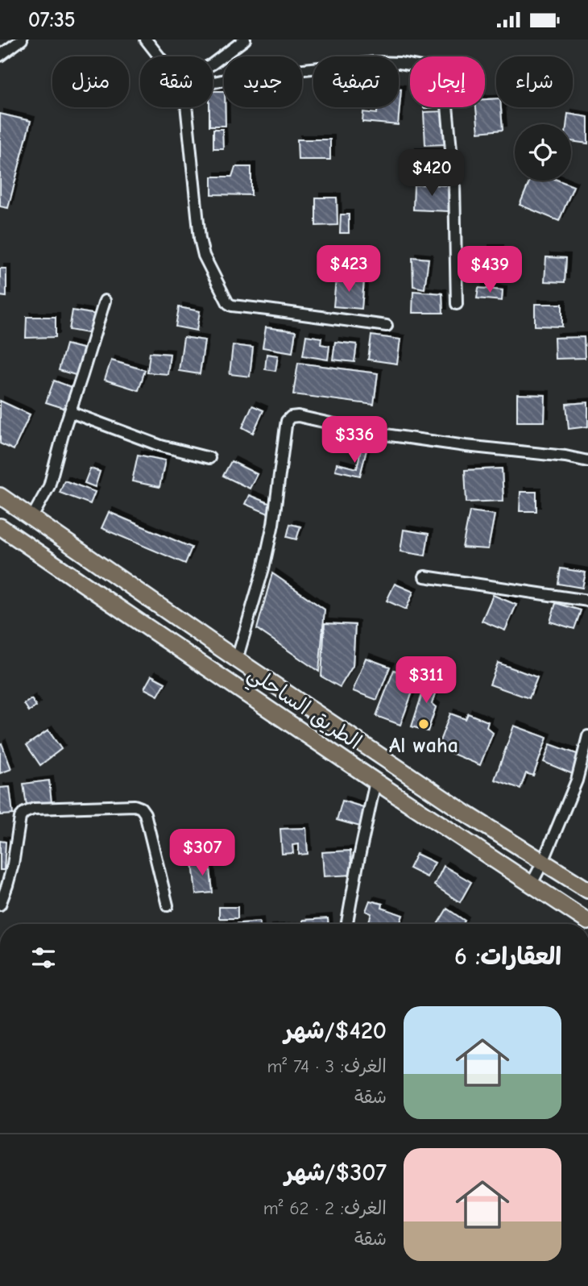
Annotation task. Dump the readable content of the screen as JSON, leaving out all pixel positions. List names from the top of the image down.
{
  "streets": {
    "main road": ["الطريق الساحلي"]
  },
  "places": ["Al waha"],
  "page": {
    "status": "07:35",
    "chip": [
      "شراء",
      "إيجار",
      "تصفية",
      "جديد",
      "شقة",
      "منزل"
    ],
    "price": [
      "$420",
      "$423",
      "$439",
      "$336",
      "$311",
      "$307"
    ],
    "heading": "العقارات: 6",
    "list": [
      {
        "name": "$420/شهر",
        "note": "الغرف: 3 · 74 m² · شقة"
      },
      {
        "name": "$307/شهر",
        "note": "الغرف: 2 · 62 m² · شقة"
      }
    ]
  }
}
